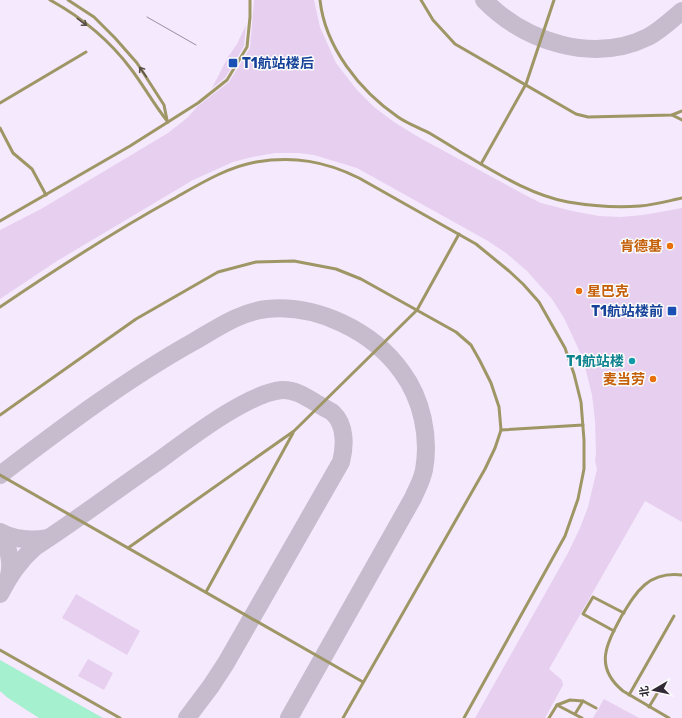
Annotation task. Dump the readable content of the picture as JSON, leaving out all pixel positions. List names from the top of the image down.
{
  "places": {
    "transit": ["T1航站楼后", "T1航站楼前"],
    "other": [
      "肯德基",
      "星巴克",
      "T1航站楼",
      "麦当劳"
    ]
  },
  "north": "left"
}
